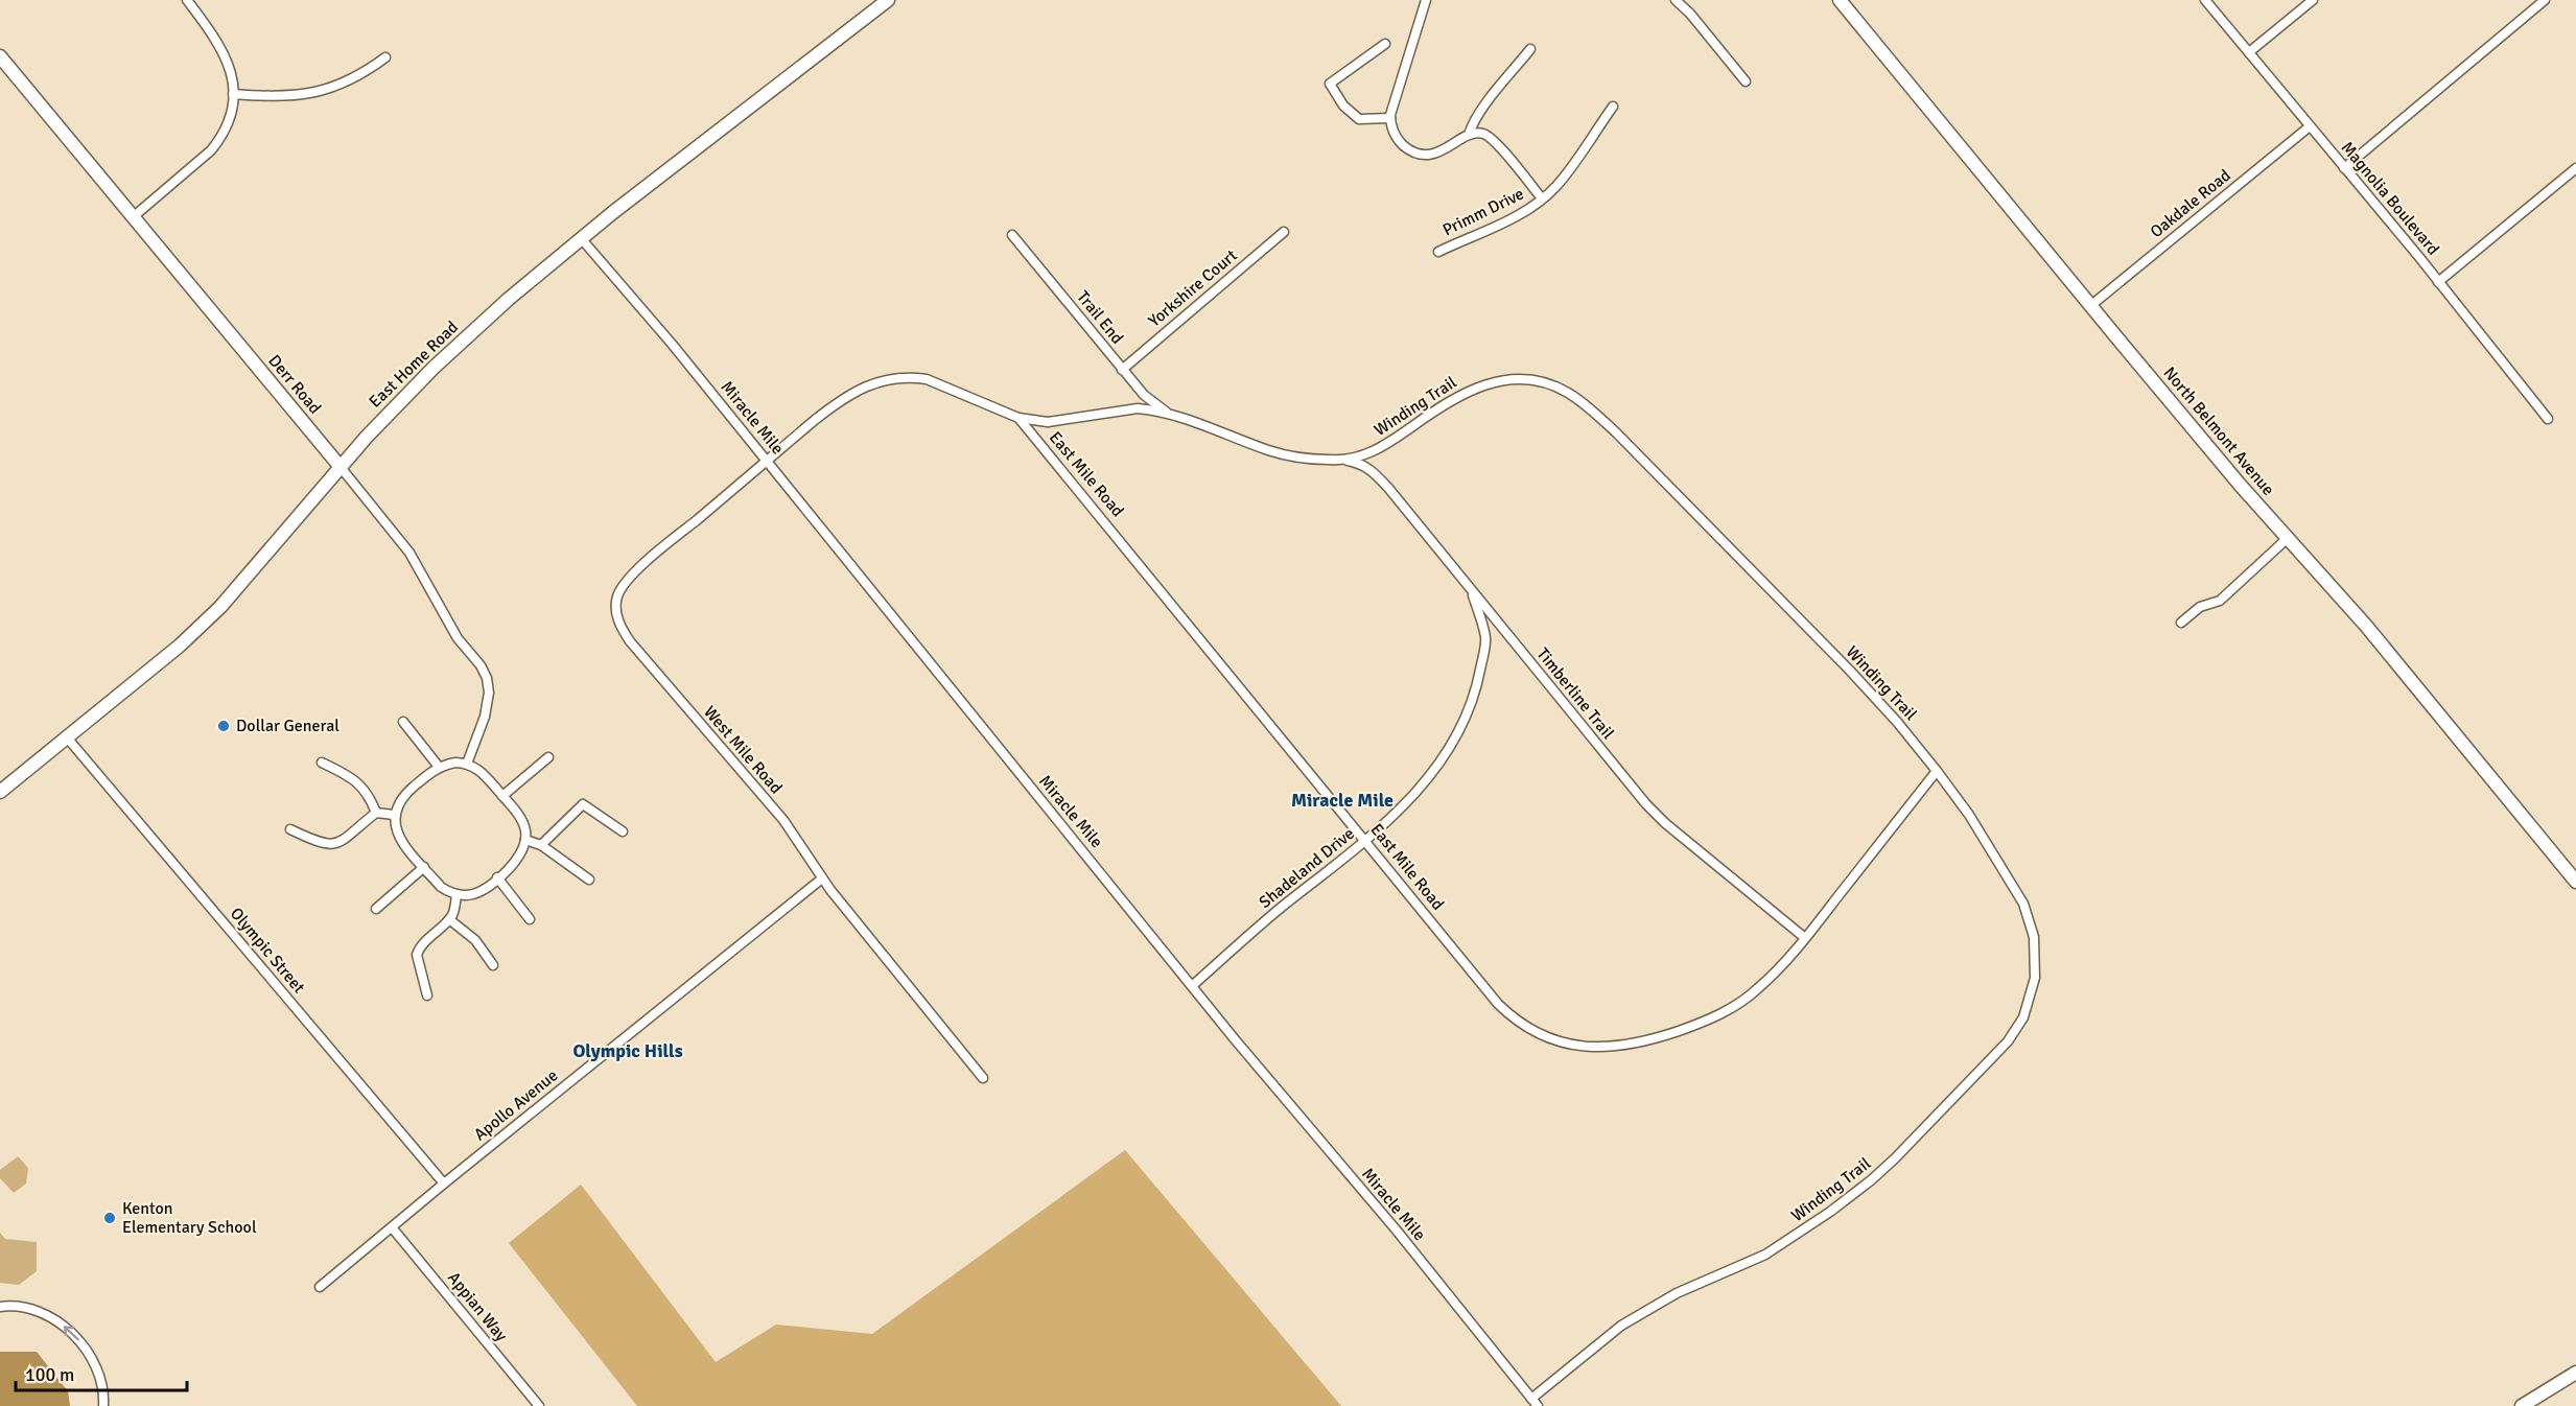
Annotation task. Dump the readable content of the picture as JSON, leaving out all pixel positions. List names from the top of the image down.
{
  "streets": {
    "street": [
      "Magnolia Boulevard",
      "Oakdale Road",
      "Primm Drive",
      "Yorkshire Court",
      "Trail End",
      "East Home Road",
      "Derr Road",
      "Winding Trail",
      "Miracle Mile",
      "North Belmont Avenue",
      "East Mile Road",
      "Timberline Trail",
      "West Mile Road",
      "Shadeland Drive",
      "Olympic Street",
      "Apollo Avenue",
      "Appian Way"
    ]
  },
  "crossings": [
    ["Magnolia Boulevard", "Oakdale Road"],
    ["Oakdale Road", "North Belmont Avenue"],
    ["Yorkshire Court", "Trail End"],
    ["Trail End", "Winding Trail"],
    ["East Home Road", "Derr Road"],
    ["East Home Road", "Miracle Mile"],
    ["East Home Road", "Olympic Street"],
    ["Winding Trail", "Miracle Mile"],
    ["Winding Trail", "East Mile Road"],
    ["Winding Trail", "Timberline Trail"],
    ["Miracle Mile", "East Mile Road"],
    ["Miracle Mile", "West Mile Road"],
    ["Miracle Mile", "Shadeland Drive"],
    ["East Mile Road", "Timberline Trail"],
    ["East Mile Road", "West Mile Road"],
    ["East Mile Road", "Shadeland Drive"],
    ["Timberline Trail", "Shadeland Drive"],
    ["West Mile Road", "Apollo Avenue"],
    ["Olympic Street", "Apollo Avenue"],
    ["Apollo Avenue", "Appian Way"]
  ],
  "districts": ["Miracle Mile", "Olympic Hills"],
  "places": ["Dollar General", "Kenton Elementary School"],
  "scale_bar": "100 m"
}
